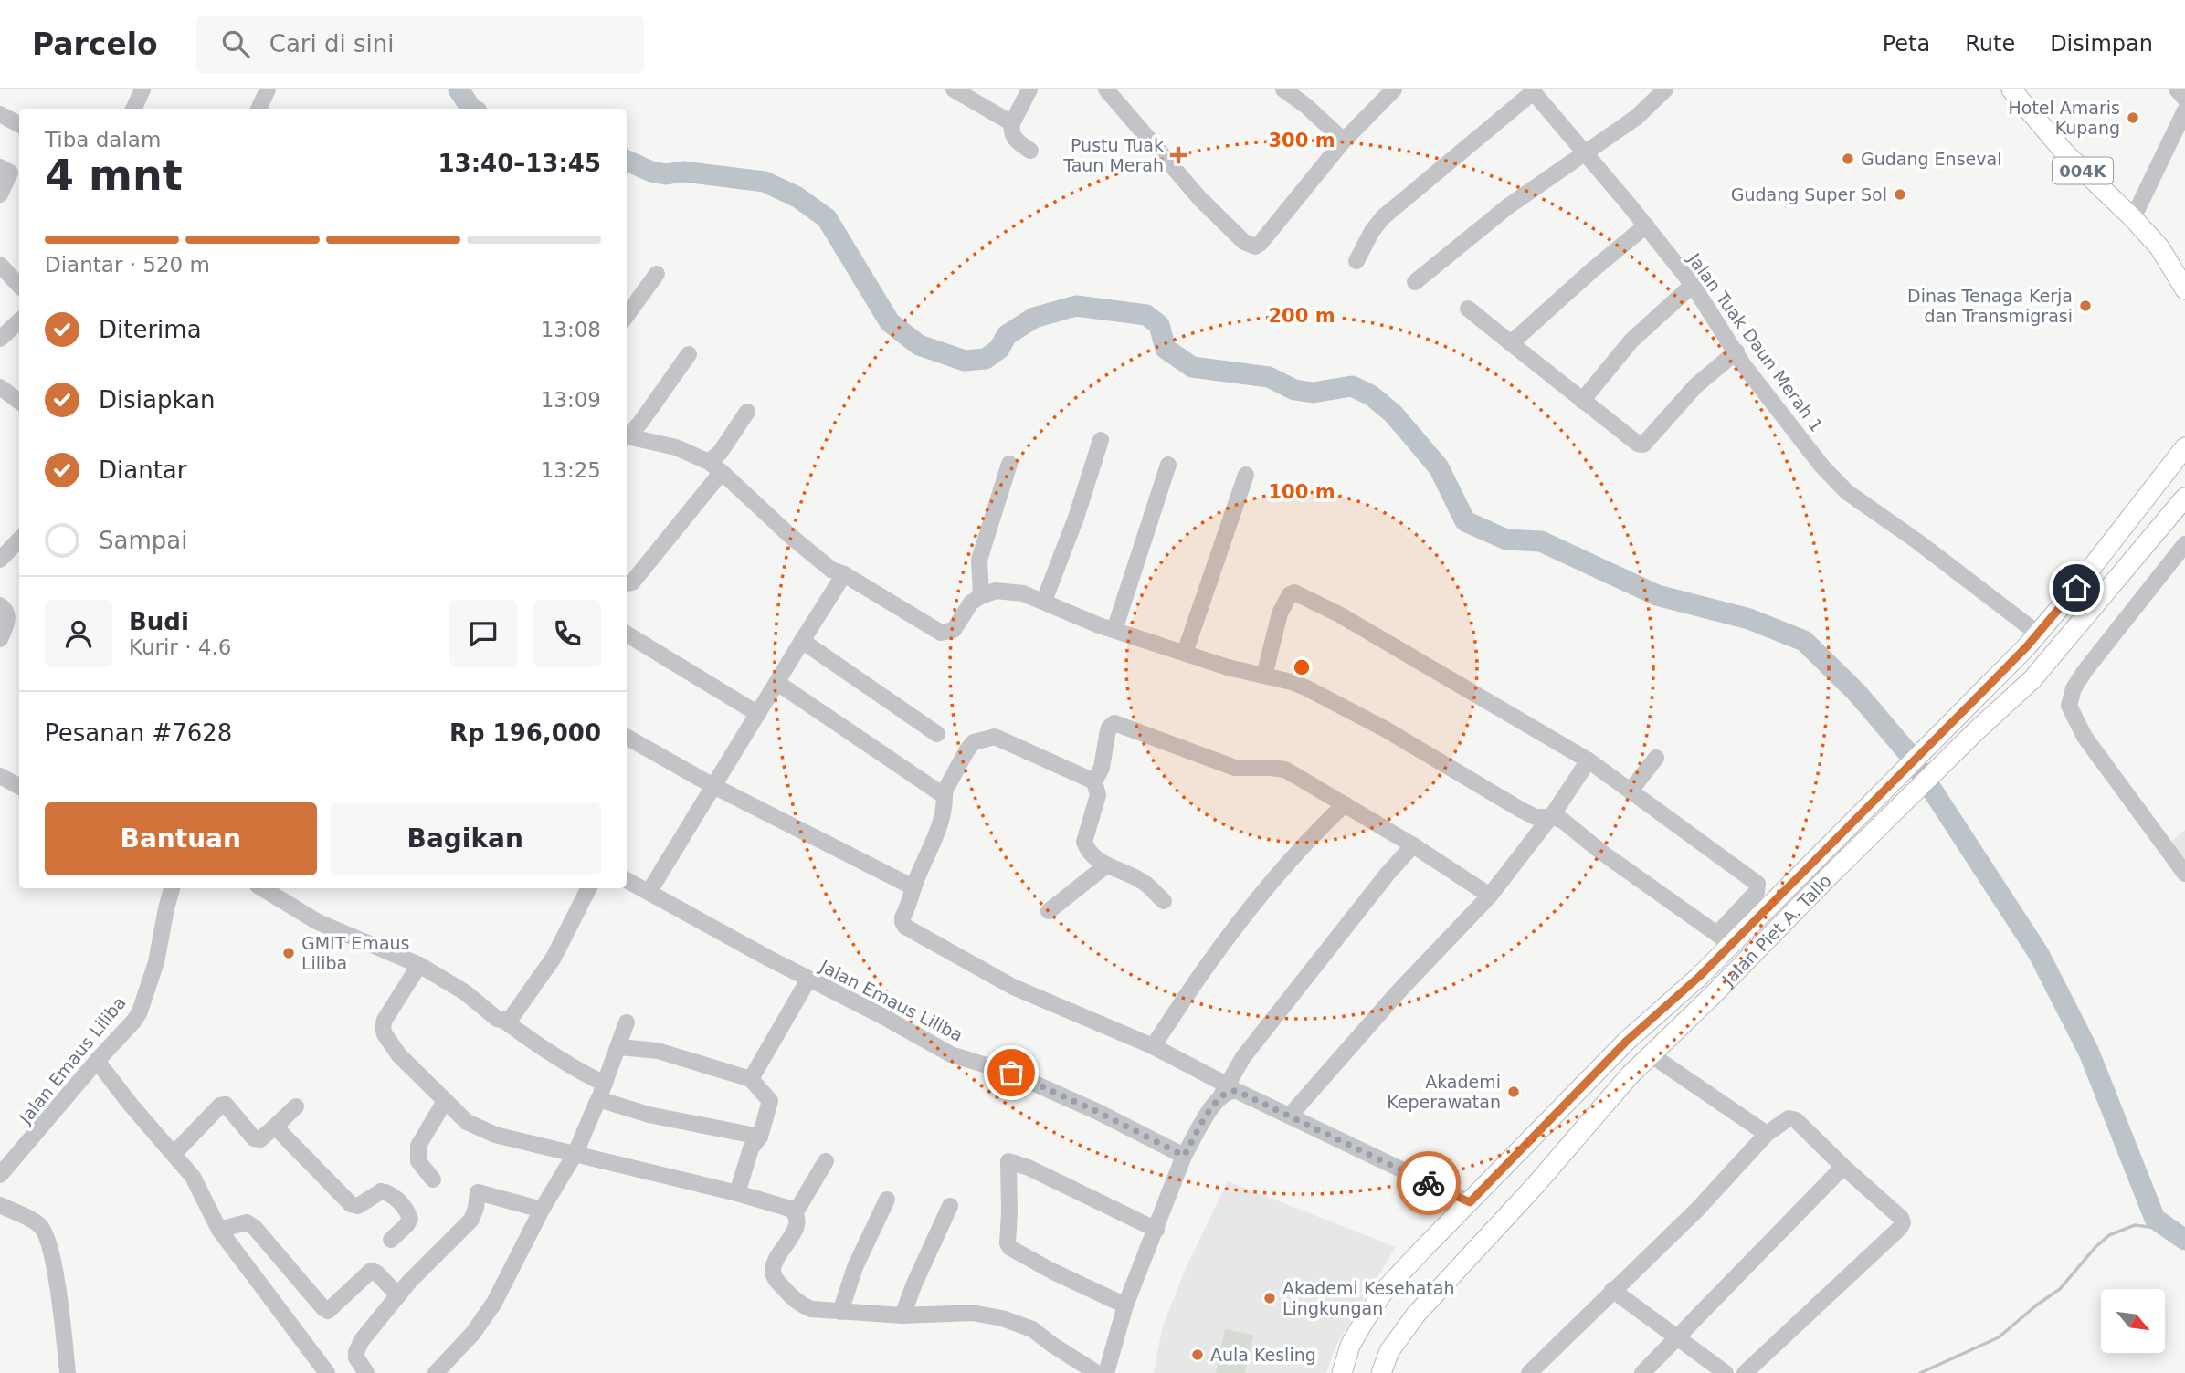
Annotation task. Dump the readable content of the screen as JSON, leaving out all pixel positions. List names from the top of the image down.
{
  "streets": {
    "main road": ["004K", "Jalan Piet A. Tallo"],
    "street": ["Jalan Tuak Daun Merah 1", "Jalan Emaus Liliba"]
  },
  "crossings": [
    ["Jalan Tuak Daun Merah 1", "Jalan Piet A. Tallo"]
  ],
  "places": {
    "other": [
      "Hotel Amaris Kupang",
      "Gudang Enseval",
      "Gudang Super Sol",
      "Dinas Tenaga Kerja dan Transmigrasi",
      "GMIT Emaus Liliba",
      "Akademi Keperawatan",
      "Akademi Kesehatah Lingkungan",
      "Aula Kesling"
    ],
    "health": ["Pustu Tuak Taun Merah"]
  },
  "north": "bottom right",
  "page": {
    "header": "Parcelo",
    "search": "Cari di sini",
    "nav": ["Peta", "Rute", "Disimpan"],
    "heading": ["4 mnt", "Tiba dalam", "13:40–13:45"],
    "panel": [
      "Budi",
      "Kurir · 4.6",
      "Pesanan #7628",
      "Rp 196,000"
    ],
    "bar": "Diantar · 520 m",
    "list": [
      ["Diterima", "13:08"],
      ["Disiapkan", "13:09"],
      ["Diantar", "13:25"],
      "Sampai"
    ],
    "buttons": ["Bantuan", "Bagikan"]
  },
  "rings": ["300 m", "200 m", "100 m"]
}
